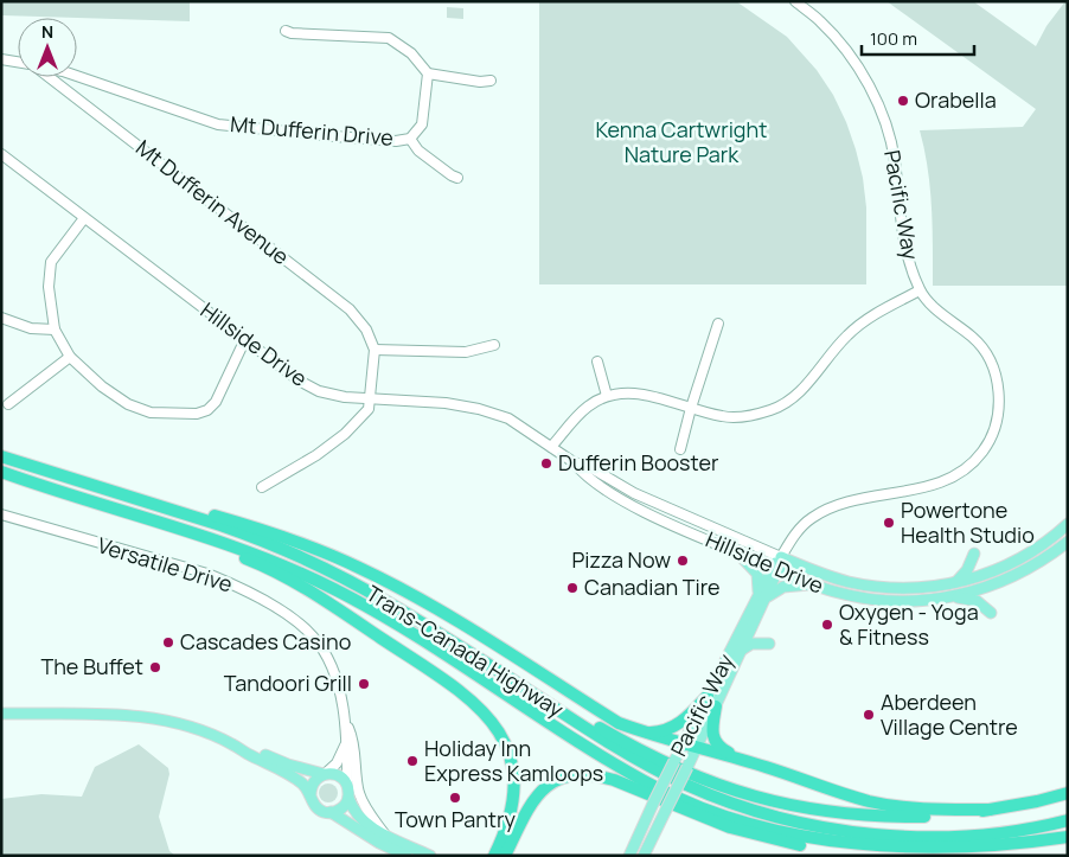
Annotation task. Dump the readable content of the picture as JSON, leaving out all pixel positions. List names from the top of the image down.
{
  "streets": {
    "highway": ["Trans-Canada Highway"],
    "main road": ["Pacific Way", "Hillside Drive"],
    "street": ["Mt Dufferin Drive", "Mt Dufferin Avenue", "Versatile Drive"]
  },
  "crossings": [
    ["Pacific Way", "Hillside Drive"]
  ],
  "parks": ["Kenna Cartwright Nature Park"],
  "places": [
    "Orabella",
    "Dufferin Booster",
    "Powertone Health Studio",
    "Pizza Now",
    "Canadian Tire",
    "Oxygen - Yoga & Fitness",
    "Cascades Casino",
    "The Buffet",
    "Tandoori Grill",
    "Aberdeen Village Centre",
    "Holiday Inn Express Kamloops",
    "Town Pantry"
  ],
  "scale_bar": "100 m",
  "north": "top"
}
